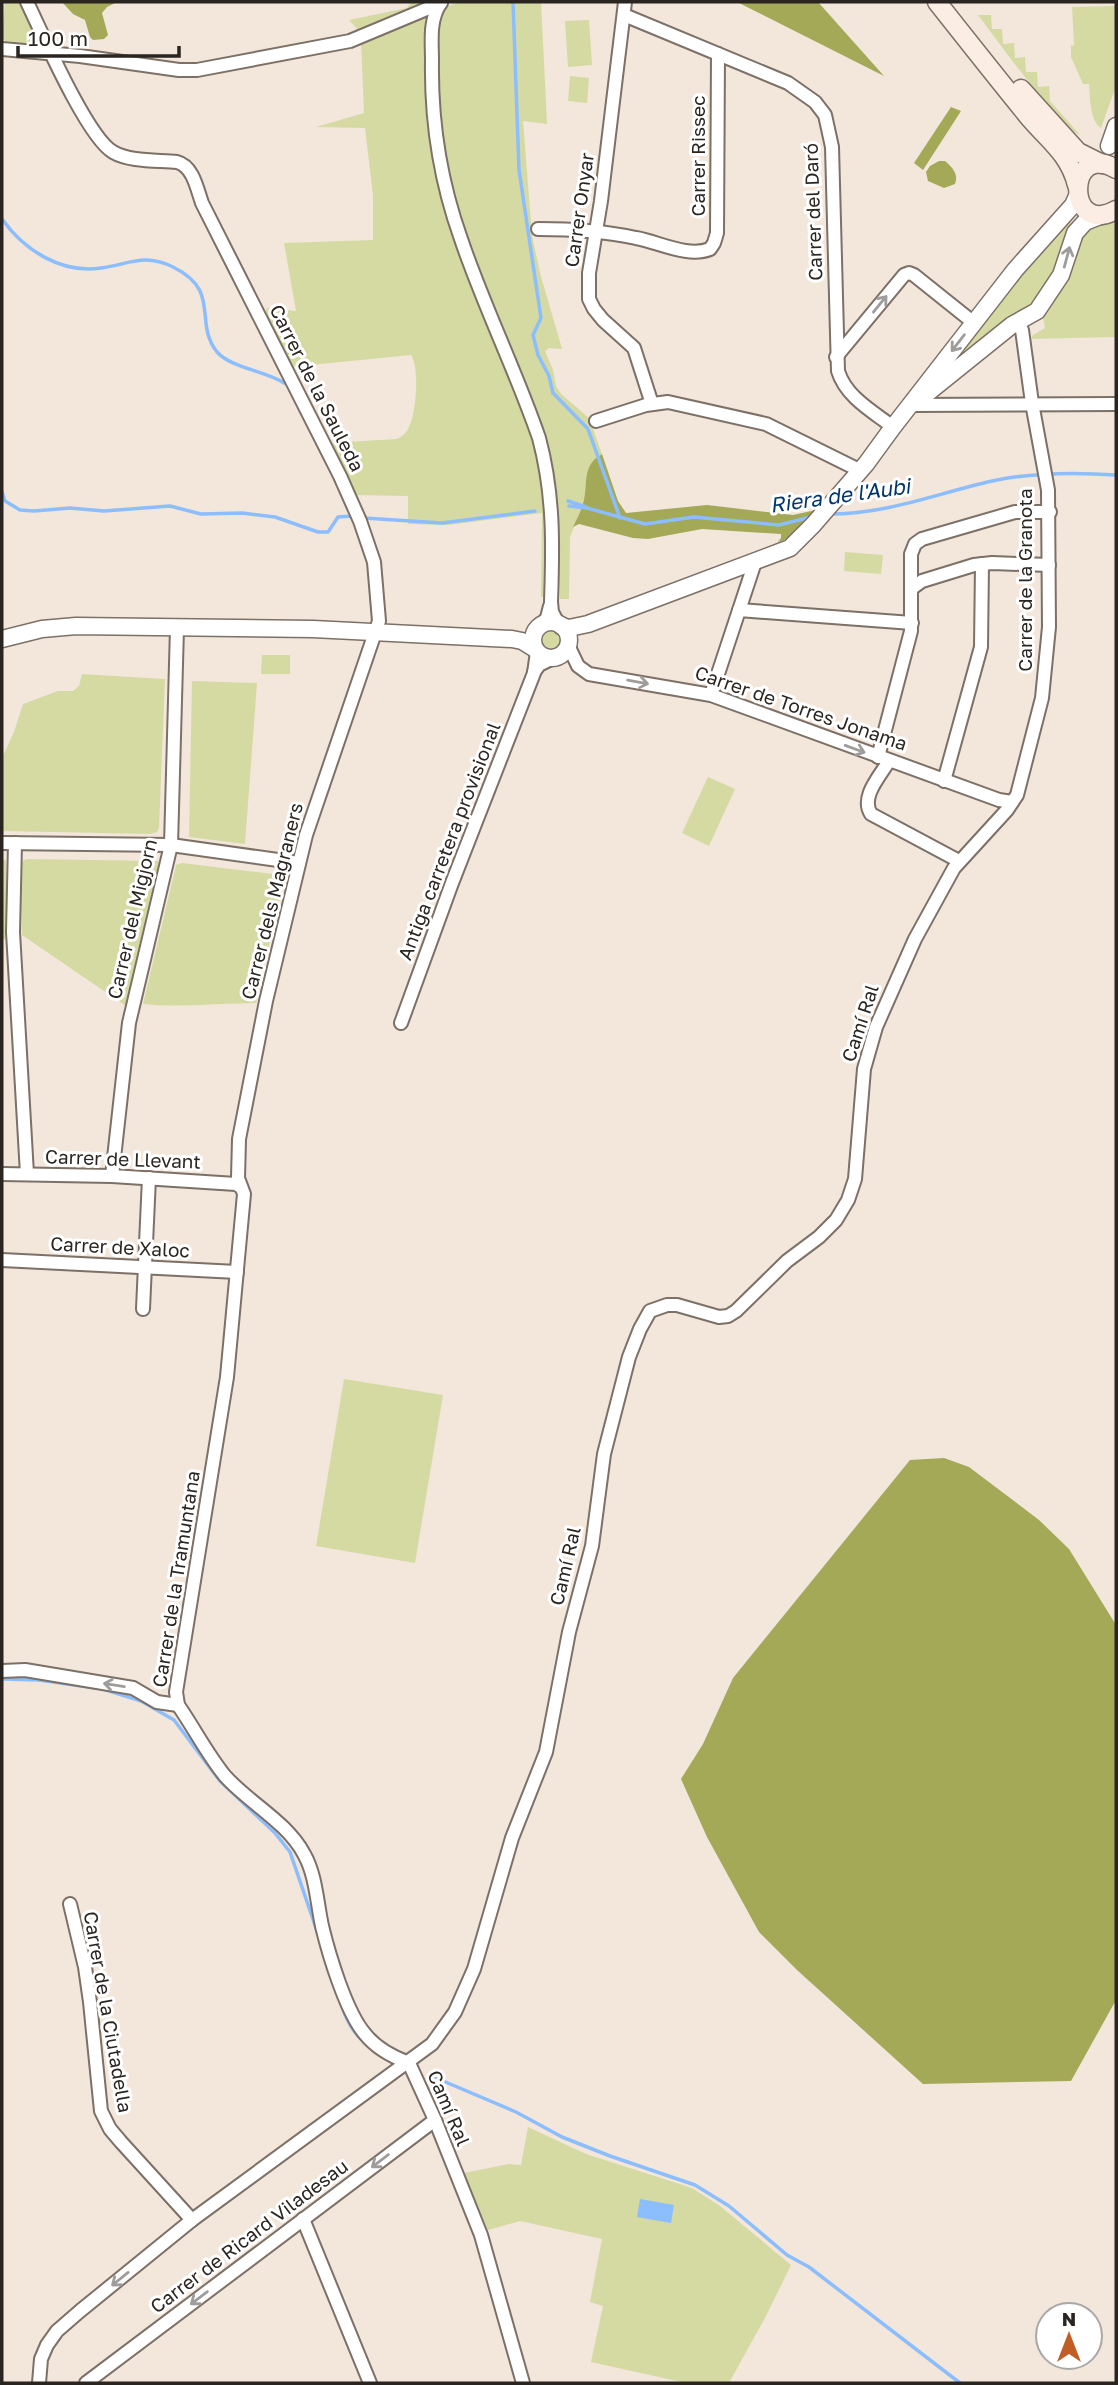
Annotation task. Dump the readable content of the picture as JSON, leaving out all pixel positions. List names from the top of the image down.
{
  "streets": {
    "street": [
      "Carrer Rissec",
      "Carrer Onyar",
      "Carrer del Daró",
      "Carrer de la Sauleda",
      "Carrer de la Granota",
      "Carrer de Torres Jonama",
      "Antiga carretera provisional",
      "Carrer dels Magraners",
      "Carrer del Migjorn",
      "Camí Ral",
      "Carrer de Llevant",
      "Carrer de Xaloc",
      "Carrer de la Tramuntana",
      "Carrer de la Ciutadella",
      "Carrer de Ricard Viladesau"
    ]
  },
  "crossings": [
    ["Carrer Rissec", "Carrer Onyar"],
    ["Carrer Rissec", "Carrer del Daró"],
    ["Carrer Onyar", "Carrer del Daró"],
    ["Carrer de la Sauleda", "Carrer dels Magraners"],
    ["Carrer de la Granota", "Carrer de Torres Jonama"],
    ["Carrer de Torres Jonama", "Antiga carretera provisional"],
    ["Carrer dels Magraners", "Carrer de Llevant"],
    ["Carrer dels Magraners", "Carrer de la Tramuntana"],
    ["Carrer del Migjorn", "Carrer de Llevant"],
    ["Camí Ral", "Carrer de la Tramuntana"],
    ["Camí Ral", "Carrer de Ricard Viladesau"],
    ["Carrer de Llevant", "Carrer de la Tramuntana"],
    ["Carrer de Xaloc", "Carrer de la Tramuntana"]
  ],
  "one_way": ["Carrer de Torres Jonama"],
  "water": ["Riera de l'Aubi"],
  "scale_bar": "100 m",
  "north": "top"
}
